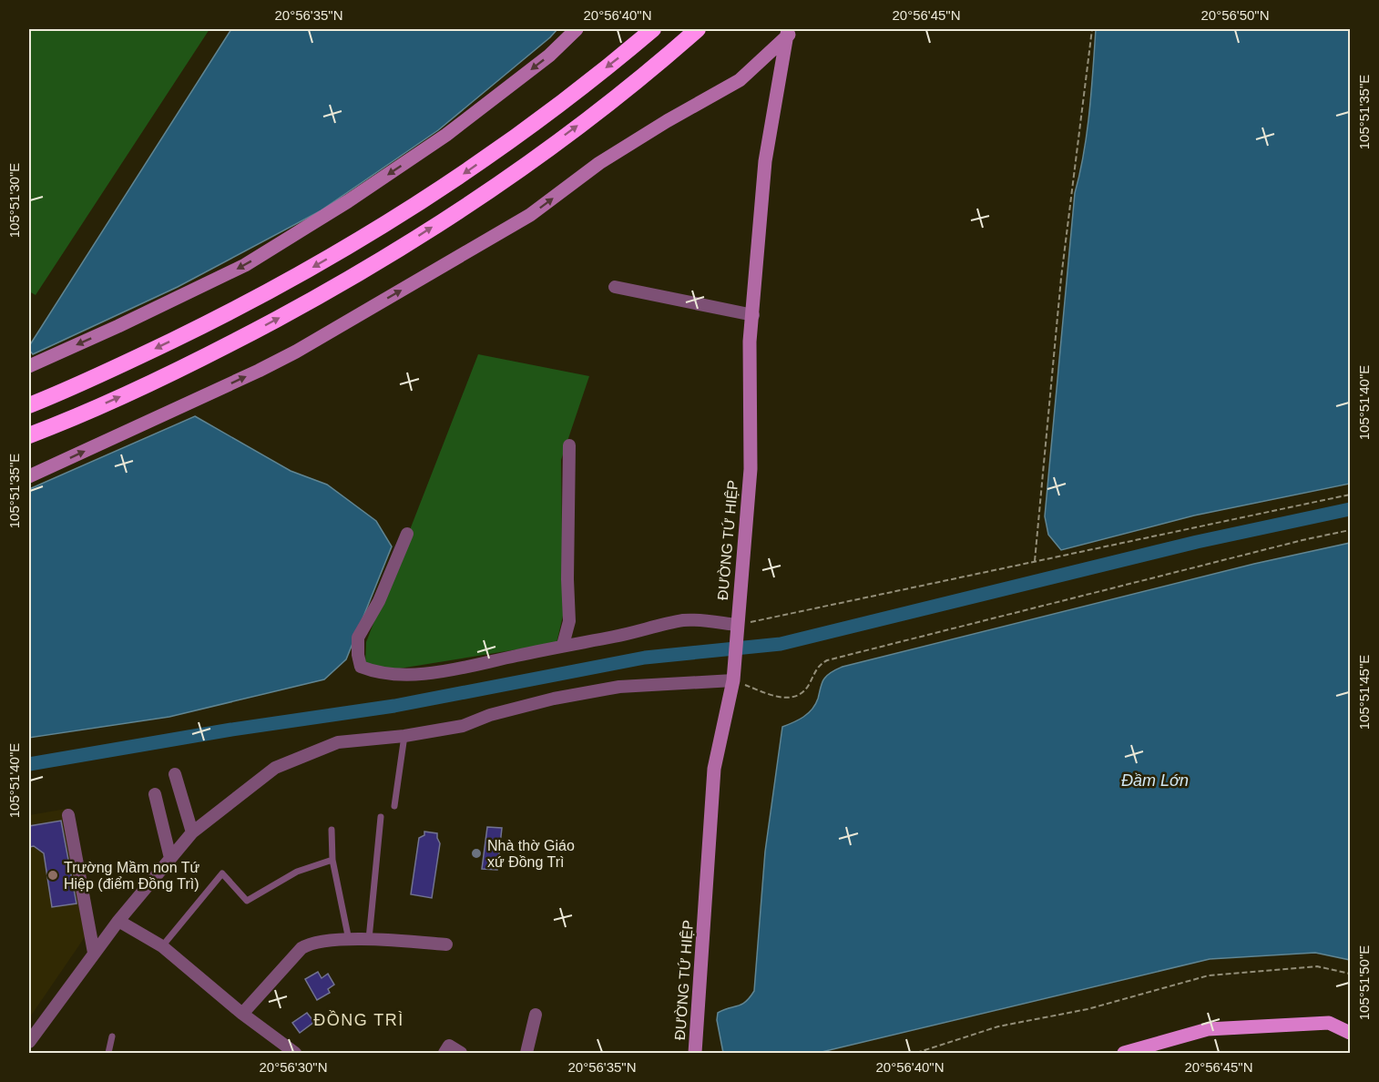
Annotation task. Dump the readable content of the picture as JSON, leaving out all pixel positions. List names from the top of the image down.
{
  "streets": {
    "street": ["ĐƯỜNG TỨ HIỆP"]
  },
  "districts": ["ĐỒNG TRÌ"],
  "water": ["Đầm Lớn"],
  "places": ["Nhà thờ Giáo xứ Đồng Trì", "Trường Mầm non Tứ Hiệp (điểm Đồng Trì)"],
  "coordinates": [
    "20°56'35\"N",
    "20°56'40\"N",
    "20°56'45\"N",
    "20°56'50\"N",
    "105°51'35\"E",
    "105°51'30\"E",
    "105°51'40\"E",
    "105°51'45\"E",
    "105°51'50\"E",
    "20°56'30\"N"
  ]
}
